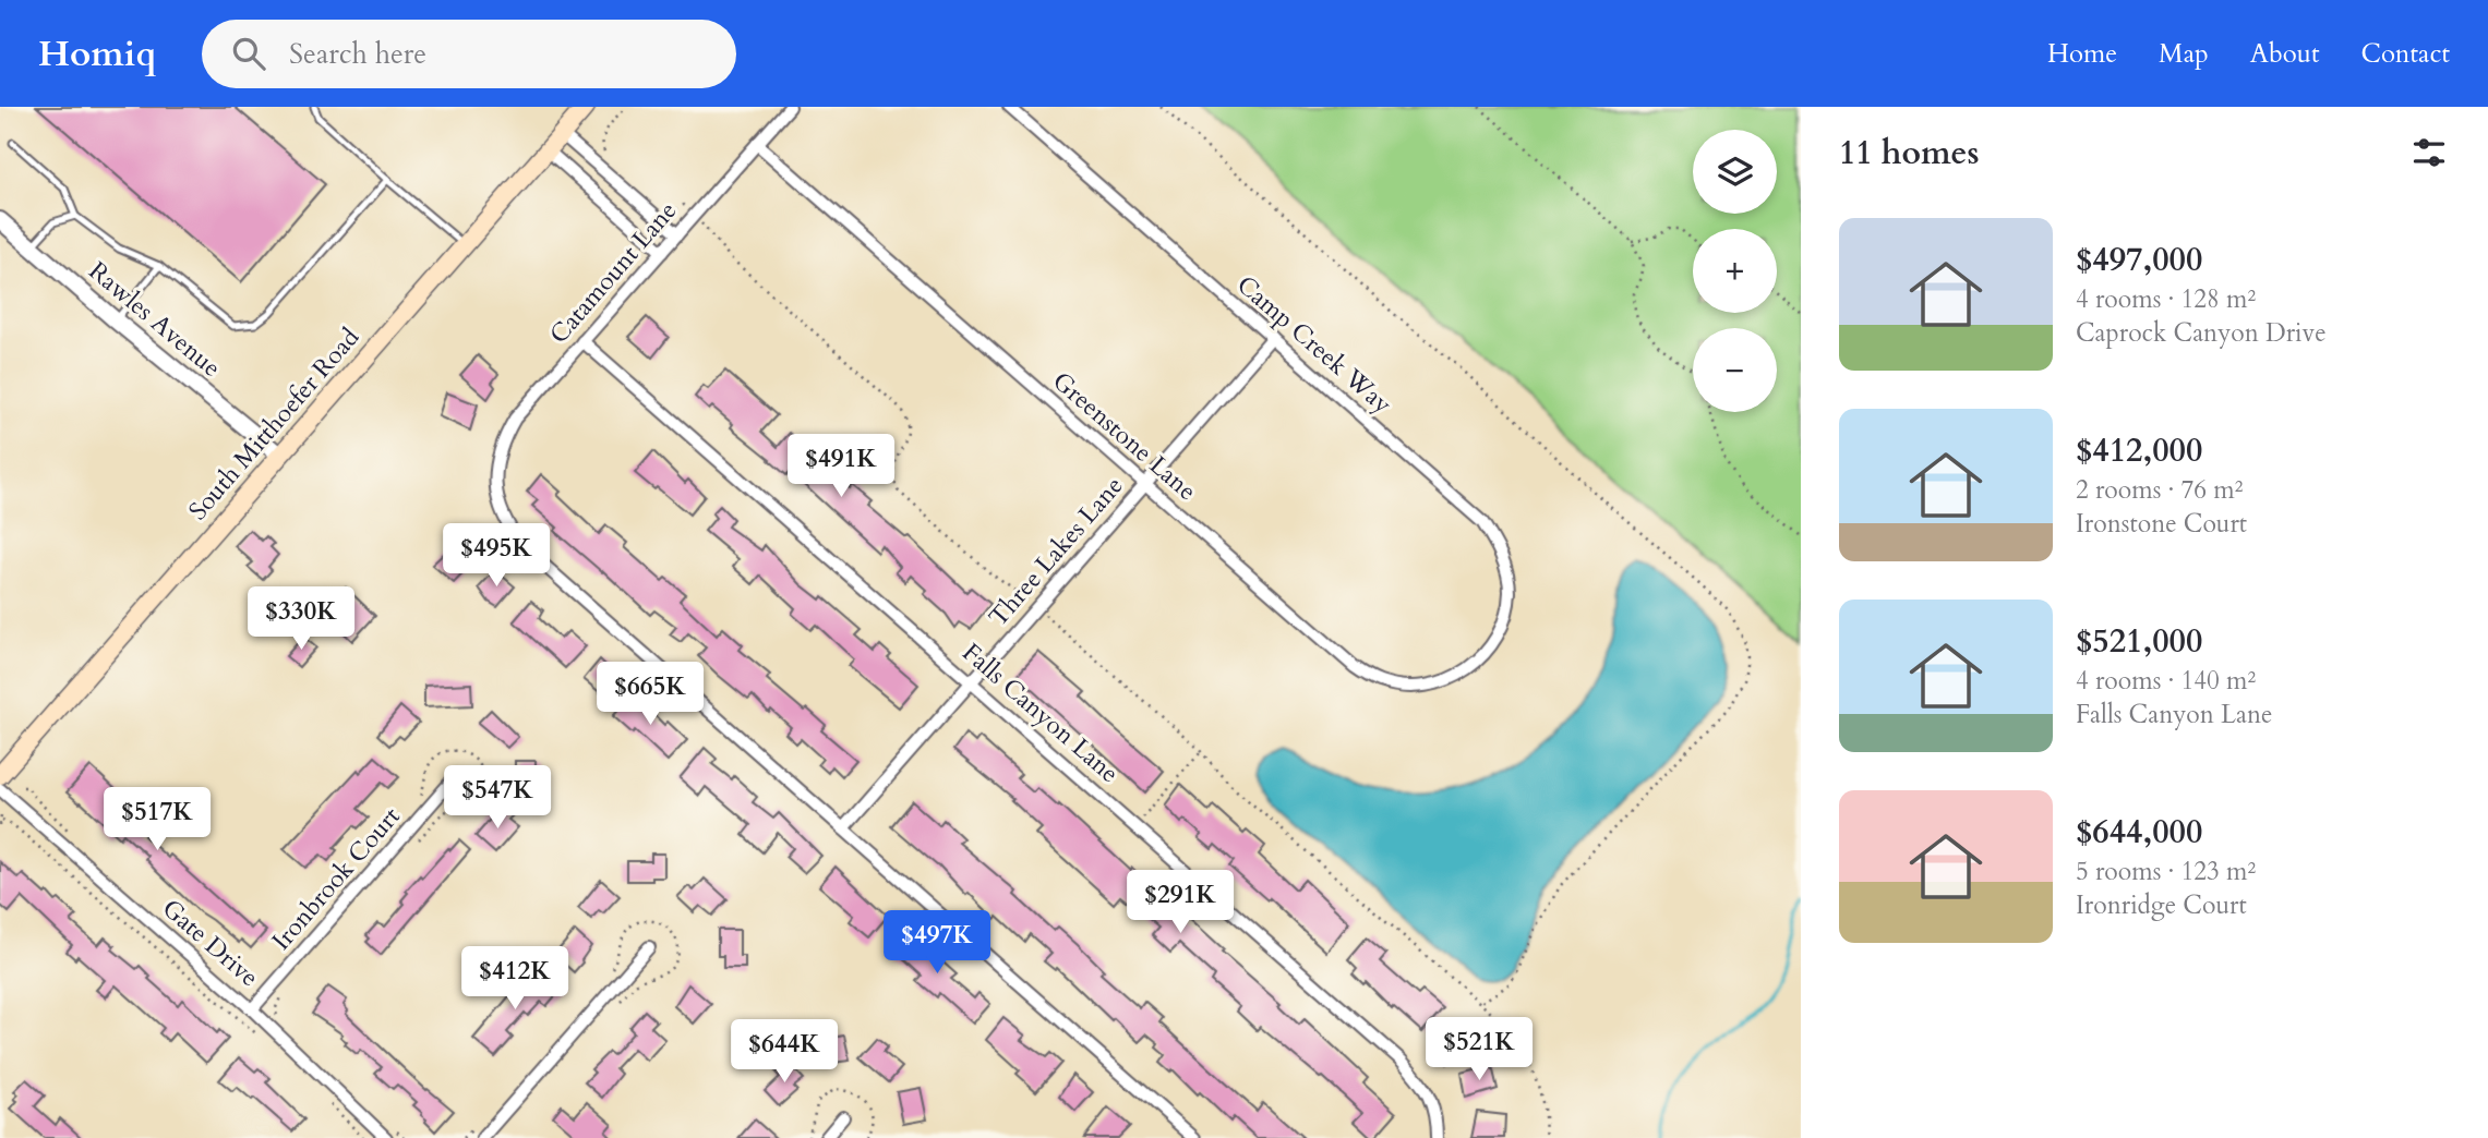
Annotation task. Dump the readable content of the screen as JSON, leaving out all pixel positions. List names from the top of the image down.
{
  "streets": {
    "main road": ["South Mitthoefer Road"],
    "street": [
      "Catamount Lane",
      "Rawles Avenue",
      "Camp Creek Way",
      "Greenstone Lane",
      "Three Lakes Lane",
      "Falls Canyon Lane",
      "Ironbrook Court",
      "Gate Drive"
    ]
  },
  "crossings": [
    ["Catamount Lane", "Greenstone Lane"],
    ["Catamount Lane", "Three Lakes Lane"],
    ["Catamount Lane", "Falls Canyon Lane"],
    ["Rawles Avenue", "South Mitthoefer Road"],
    ["Camp Creek Way", "Greenstone Lane"],
    ["Camp Creek Way", "Three Lakes Lane"],
    ["Greenstone Lane", "Three Lakes Lane"],
    ["Three Lakes Lane", "Falls Canyon Lane"],
    ["Ironbrook Court", "Gate Drive"]
  ],
  "page": {
    "header": "Homiq",
    "search": "Search here",
    "nav": [
      "Home",
      "Map",
      "About",
      "Contact"
    ],
    "heading": "11 homes",
    "map_buttons": ["+", "−"],
    "list": [
      {
        "name": "$497,000",
        "note": "4 rooms · 128 m² · Caprock Canyon Drive"
      },
      {
        "name": "$412,000",
        "note": "2 rooms · 76 m² · Ironstone Court"
      },
      {
        "name": "$521,000",
        "note": "4 rooms · 140 m² · Falls Canyon Lane"
      },
      {
        "name": "$644,000",
        "note": "5 rooms · 123 m² · Ironridge Court"
      }
    ],
    "price": [
      "$491K",
      "$495K",
      "$330K",
      "$665K",
      "$547K",
      "$517K",
      "$291K",
      "$497K",
      "$412K",
      "$521K",
      "$644K"
    ]
  }
}
